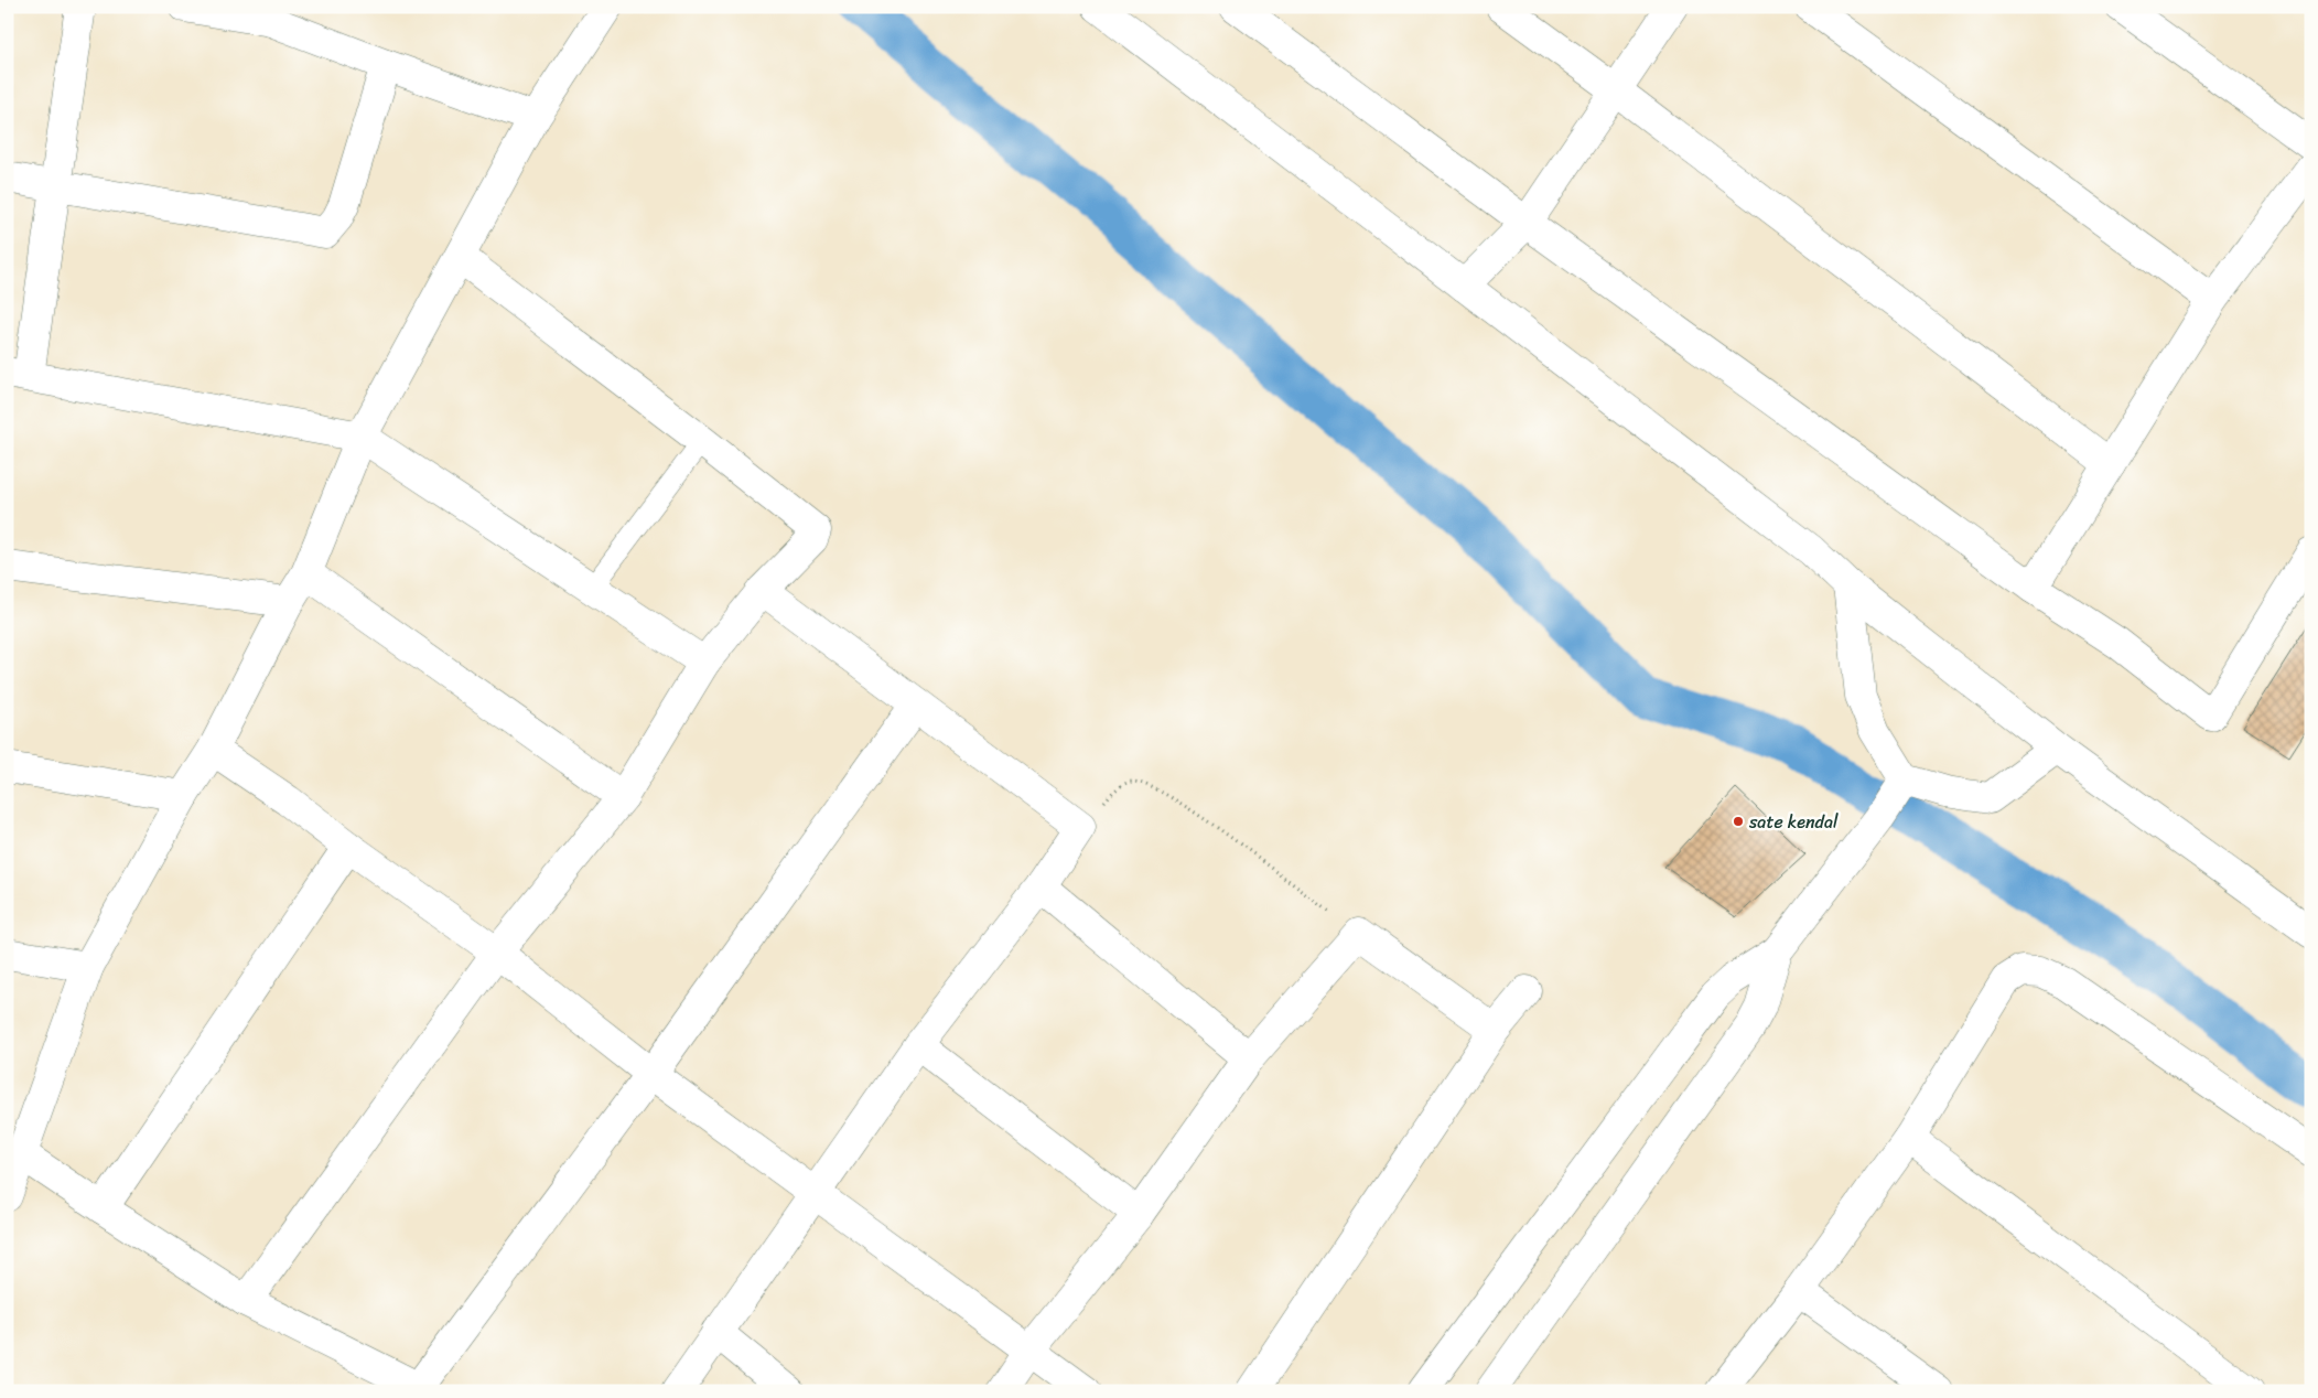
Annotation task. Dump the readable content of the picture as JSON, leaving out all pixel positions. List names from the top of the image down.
{
  "places": ["sate kendal"]
}
